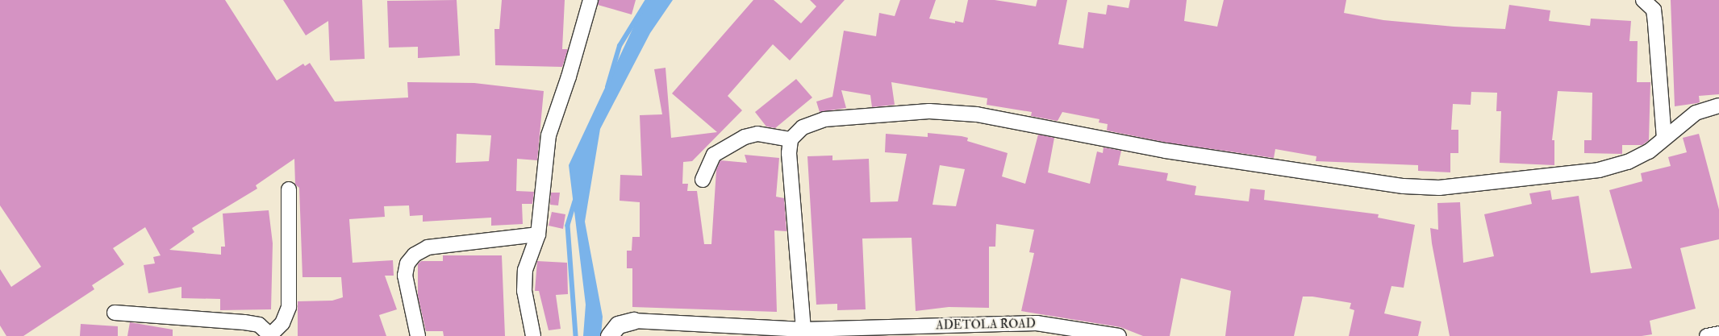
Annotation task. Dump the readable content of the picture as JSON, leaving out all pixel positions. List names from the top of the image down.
{
  "streets": {
    "street": ["ADETOLA ROAD"]
  }
}
